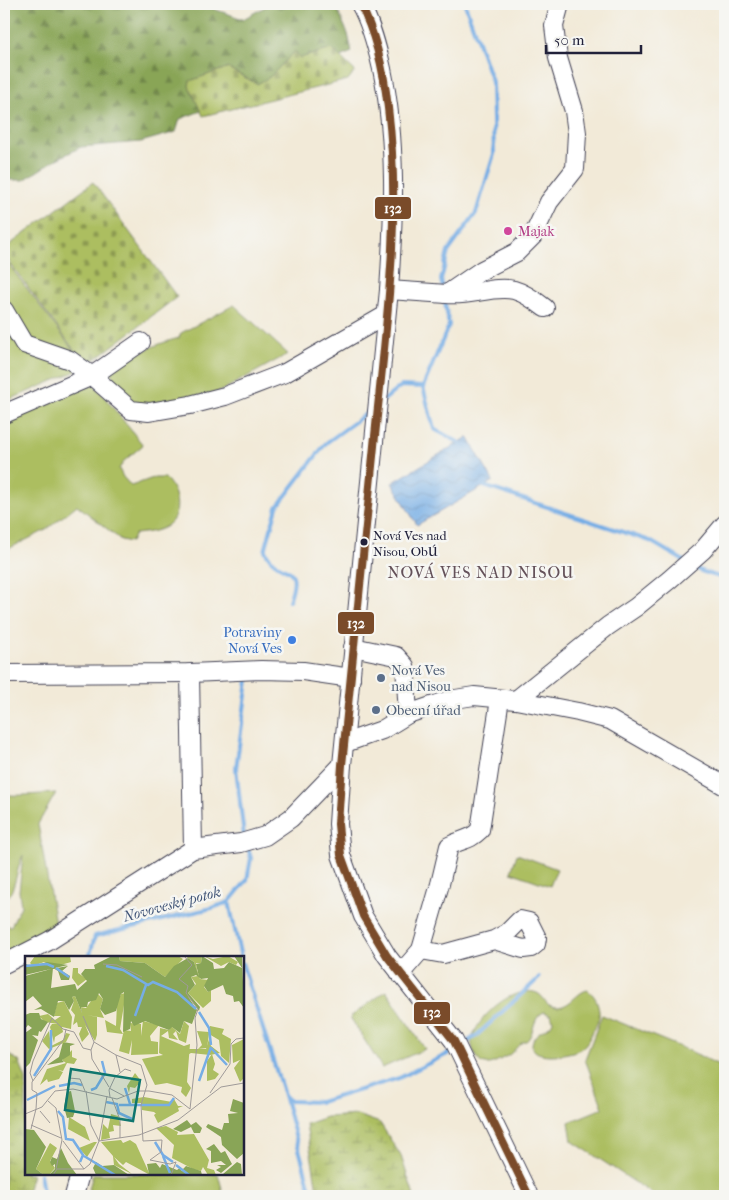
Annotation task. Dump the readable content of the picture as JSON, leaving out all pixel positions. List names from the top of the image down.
{
  "districts": ["NOVÁ VES NAD NISOU"],
  "water": ["Novoveský potok"],
  "places": [
    "Majak",
    "Nová Ves nad Nisou, ObÚ",
    "Potraviny Nová Ves",
    "Nová Ves nad Nisou",
    "Obecní úřad"
  ],
  "lines": ["transit line 132"],
  "scale_bar": "50 m"
}
